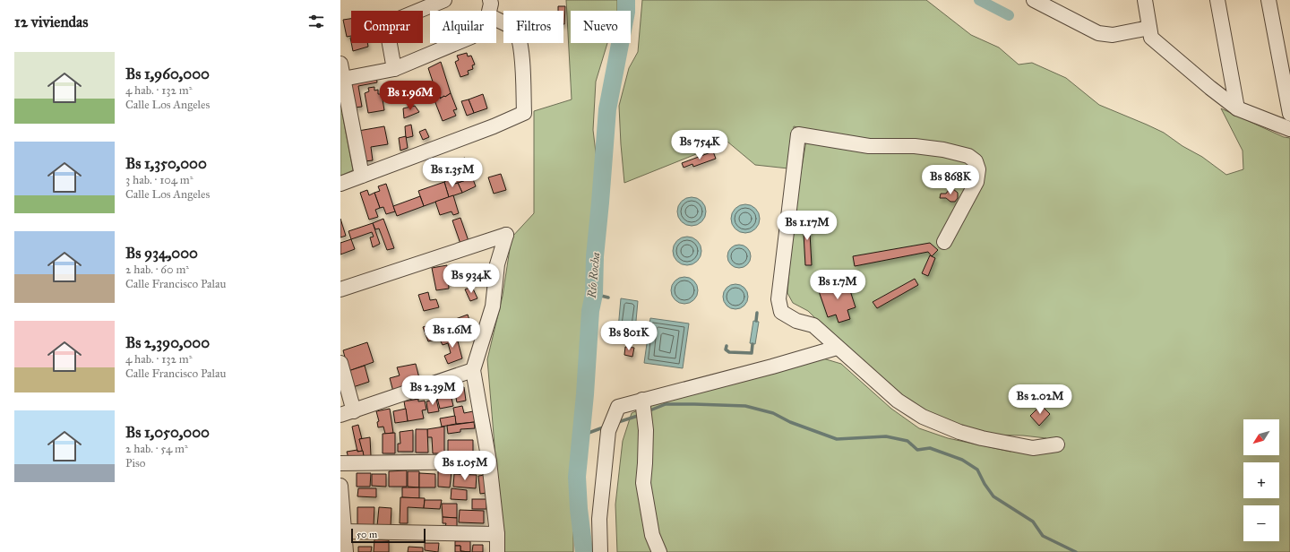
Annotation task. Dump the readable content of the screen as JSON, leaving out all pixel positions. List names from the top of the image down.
{
  "water": ["Río Rocha"],
  "scale_bar": "50 m",
  "north": "bottom left",
  "page": {
    "heading": "12 viviendas",
    "chip": [
      "Comprar",
      "Alquilar",
      "Filtros",
      "Nuevo"
    ],
    "list": [
      {
        "name": "Bs 1,960,000",
        "note": "4 hab. · 132 m² · Calle Los Angeles"
      },
      {
        "name": "Bs 1,350,000",
        "note": "3 hab. · 104 m² · Calle Los Angeles"
      },
      {
        "name": "Bs 934,000",
        "note": "2 hab. · 60 m² · Calle Francisco Palau"
      },
      {
        "name": "Bs 2,390,000",
        "note": "4 hab. · 132 m² · Calle Francisco Palau"
      },
      {
        "name": "Bs 1,050,000",
        "note": "2 hab. · 54 m² · Piso"
      }
    ],
    "price": [
      "Bs 1.96M",
      "Bs 754K",
      "Bs 1.35M",
      "Bs 868K",
      "Bs 1.17M",
      "Bs 934K",
      "Bs 1.7M",
      "Bs 1.6M",
      "Bs 801K",
      "Bs 2.39M",
      "Bs 2.02M",
      "Bs 1.05M"
    ],
    "map_buttons": ["+", "−"],
    "scale": "50 m"
  }
}
